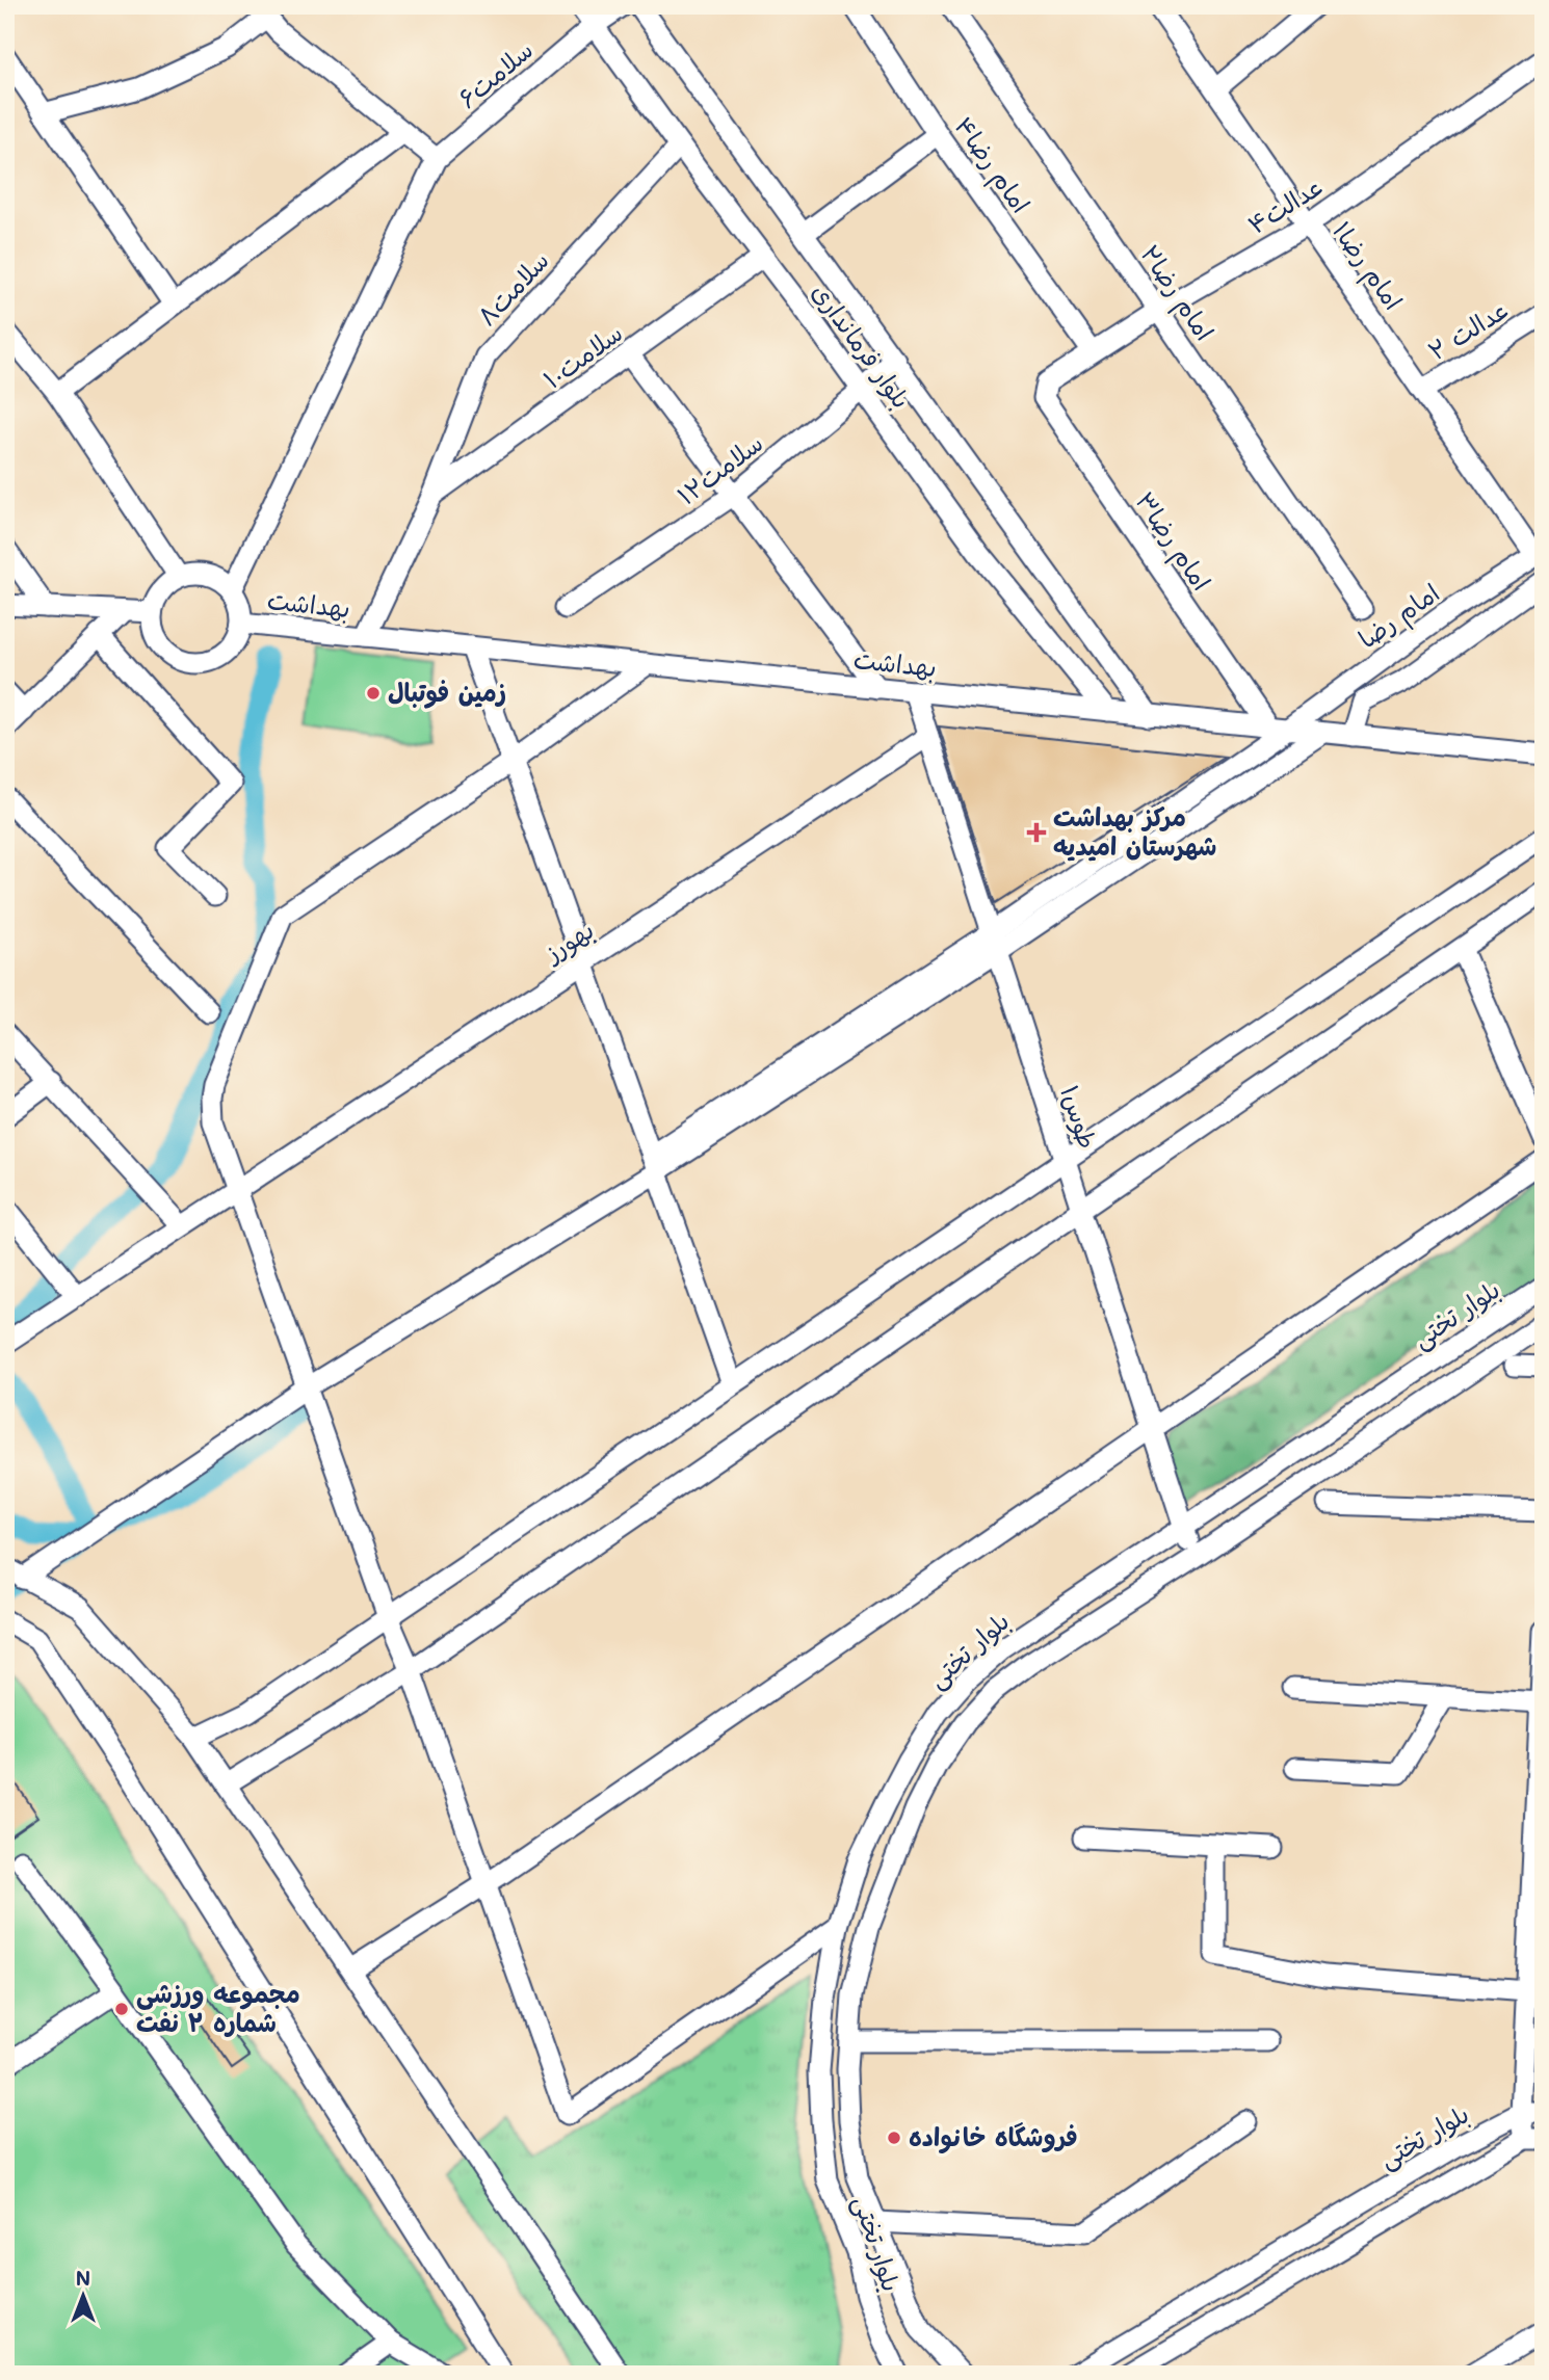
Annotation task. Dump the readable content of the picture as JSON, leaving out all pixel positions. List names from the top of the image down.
{
  "streets": {
    "street": [
      "سلامت۶",
      "امام رضا۴",
      "عدالت۴",
      "امام رضا۱",
      "سلامت۸",
      "امام رضا۲",
      "عدالت ۲",
      "بلوار فرمانداری",
      "سلامت۱۰",
      "سلامت۱۲",
      "امام رضا۳",
      "بهداشت",
      "امام رضا",
      "بهورز",
      "طوس۱",
      "بلوار تختی"
    ]
  },
  "crossings": [
    ["سلامت۶", "بلوار فرمانداری"],
    ["امام رضا۴", "عدالت۴"],
    ["عدالت۴", "امام رضا۱"],
    ["عدالت۴", "امام رضا۲"],
    ["عدالت۴", "امام رضا۳"],
    ["امام رضا۱", "عدالت ۲"],
    ["امام رضا۱", "امام رضا"],
    ["سلامت۸", "بلوار فرمانداری"],
    ["سلامت۸", "سلامت۱۰"],
    ["سلامت۸", "بهداشت"],
    ["بلوار فرمانداری", "سلامت۱۰"],
    ["بلوار فرمانداری", "سلامت۱۲"],
    ["بلوار فرمانداری", "بهداشت"],
    ["امام رضا۳", "بهداشت"],
    ["امام رضا۳", "امام رضا"],
    ["بهداشت", "امام رضا"],
    ["بهداشت", "طوس۱"],
    ["امام رضا", "طوس۱"],
    ["بهورز", "طوس۱"],
    ["طوس۱", "بلوار تختی"]
  ],
  "places": {
    "other": ["زمین فوتبال", "مجموعه ورزشی شماره ۲ نفت", "فروشگاه خانواده"],
    "health": ["مرکز بهداشت شهرستان امیدیه"]
  },
  "north": "top"
}
